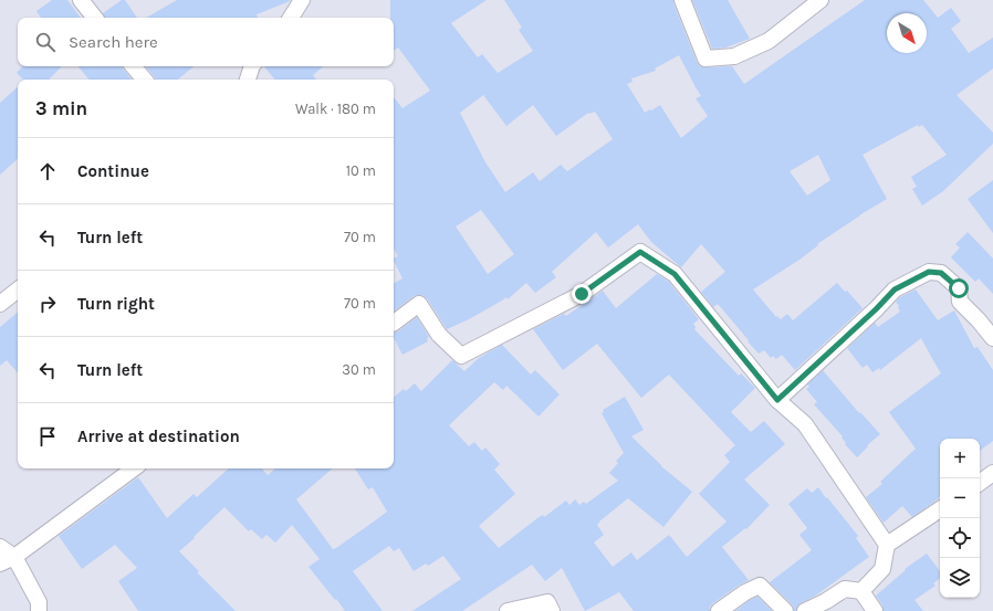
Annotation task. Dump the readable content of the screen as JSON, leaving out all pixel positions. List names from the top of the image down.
{
  "north": "bottom right",
  "page": {
    "search": "Search here",
    "heading": ["3 min", "Walk · 180 m"],
    "list": [
      ["Continue", "10 m"],
      ["Turn left", "70 m"],
      ["Turn right", "70 m"],
      ["Turn left", "30 m"],
      "Arrive at destination"
    ],
    "map_buttons": ["+", "−"]
  }
}
